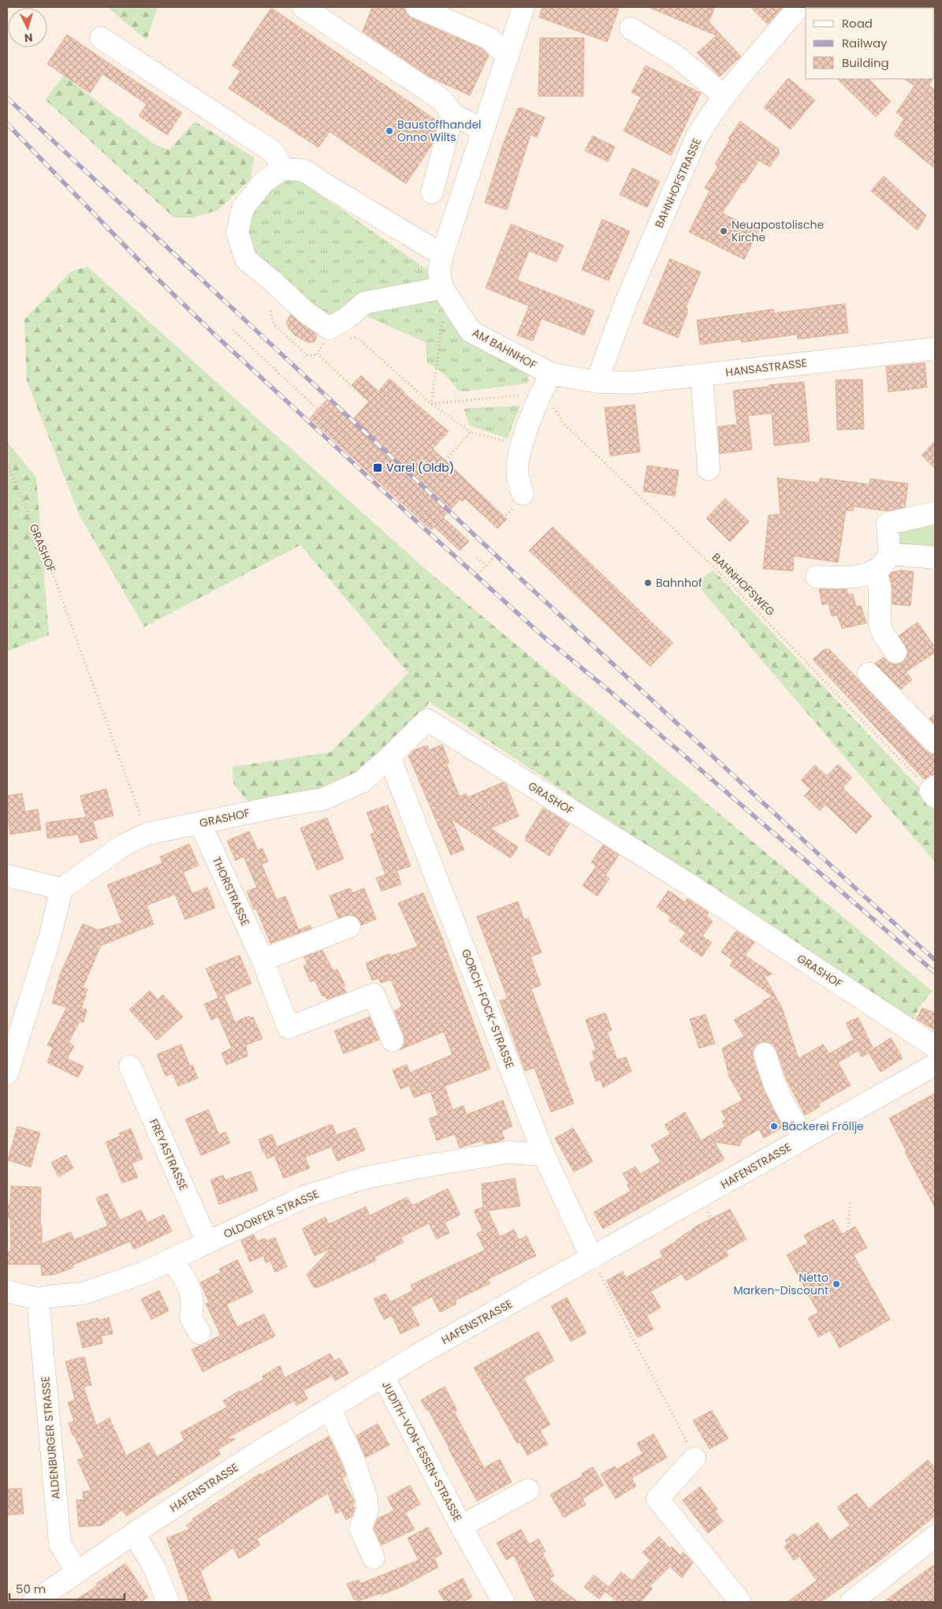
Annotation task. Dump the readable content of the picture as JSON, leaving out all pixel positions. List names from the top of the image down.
{
  "streets": {
    "street": [
      "BAHNHOFSTRASSE",
      "AM BAHNHOF",
      "HANSASTRASSE",
      "GRASHOF",
      "THORSTRASSE",
      "GORCH-FOCK-STRASSE",
      "FREYASTRASSE",
      "HAFENSTRASSE",
      "OLDORFER STRASSE",
      "ALDENBURGER STRASSE",
      "JUDITH-VON-ESSEN-STRASSE"
    ],
    "path": ["BAHNHOFSWEG"]
  },
  "crossings": [
    ["BAHNHOFSTRASSE", "AM BAHNHOF"],
    ["BAHNHOFSTRASSE", "HANSASTRASSE"],
    ["AM BAHNHOF", "HANSASTRASSE"],
    ["GRASHOF", "THORSTRASSE"],
    ["GRASHOF", "GORCH-FOCK-STRASSE"],
    ["GORCH-FOCK-STRASSE", "HAFENSTRASSE"],
    ["GORCH-FOCK-STRASSE", "OLDORFER STRASSE"],
    ["FREYASTRASSE", "OLDORFER STRASSE"],
    ["HAFENSTRASSE", "ALDENBURGER STRASSE"],
    ["HAFENSTRASSE", "JUDITH-VON-ESSEN-STRASSE"],
    ["OLDORFER STRASSE", "ALDENBURGER STRASSE"]
  ],
  "places": {
    "other": [
      "Baustoffhandel Onno Wilts",
      "Neuapostolische Kirche",
      "Bahnhof",
      "Bäckerei Fröllje",
      "Netto Marken-Discount"
    ],
    "transit": ["Varel (Oldb)"]
  },
  "legend": ["Road", "Railway", "Building"],
  "scale_bar": "50 m",
  "north": "bottom"
}
